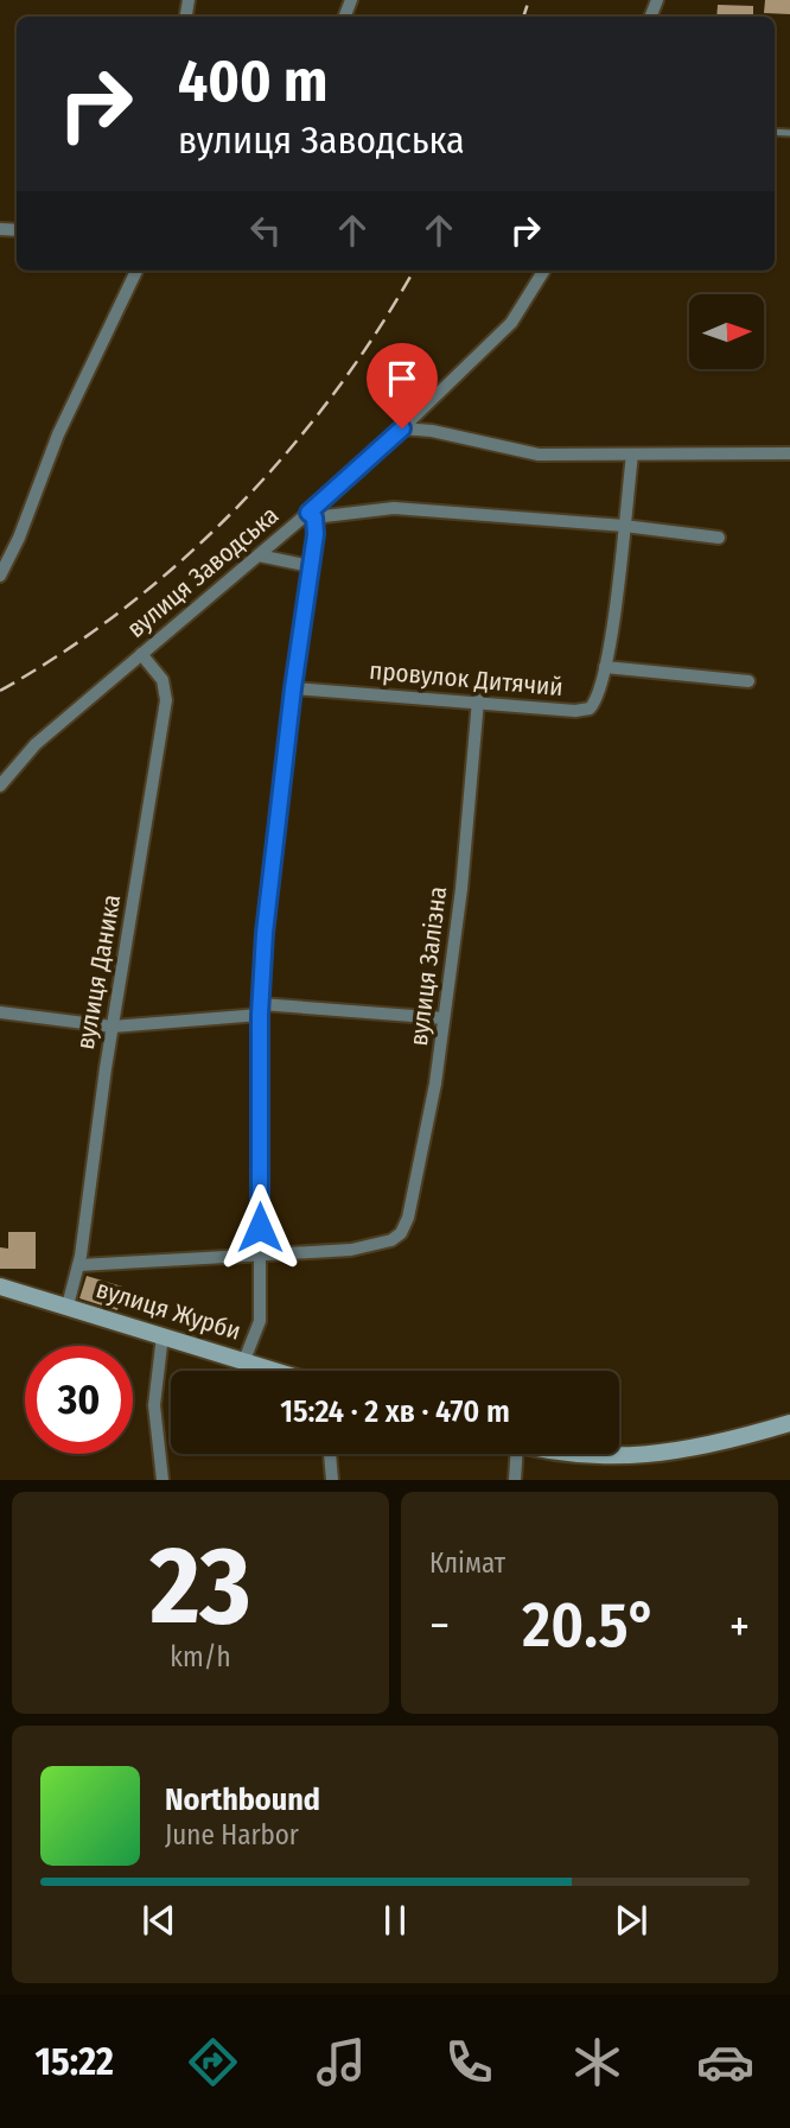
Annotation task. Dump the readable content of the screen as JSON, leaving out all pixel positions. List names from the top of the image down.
{
  "streets": {
    "street": [
      "вулиця Заводська",
      "провулок Дитячий",
      "вулиця Залізна",
      "вулиця Даника",
      "вулиця Журби"
    ]
  },
  "crossings": [
    ["вулиця Заводська", "вулиця Даника"],
    ["провулок Дитячий", "вулиця Залізна"],
    ["вулиця Даника", "вулиця Журби"]
  ],
  "north": "right",
  "page": {
    "turn": ["400 m", "вулиця Заводська"],
    "limit": "30",
    "trip": "15:24 · 2 хв · 470 m",
    "tile": [
      ["23", "km/h"],
      "Клімат"
    ],
    "heat": ["−", "20.5°", "+"],
    "song": ["Northbound", "June Harbor"],
    "tabs": "15:22"
  }
}
